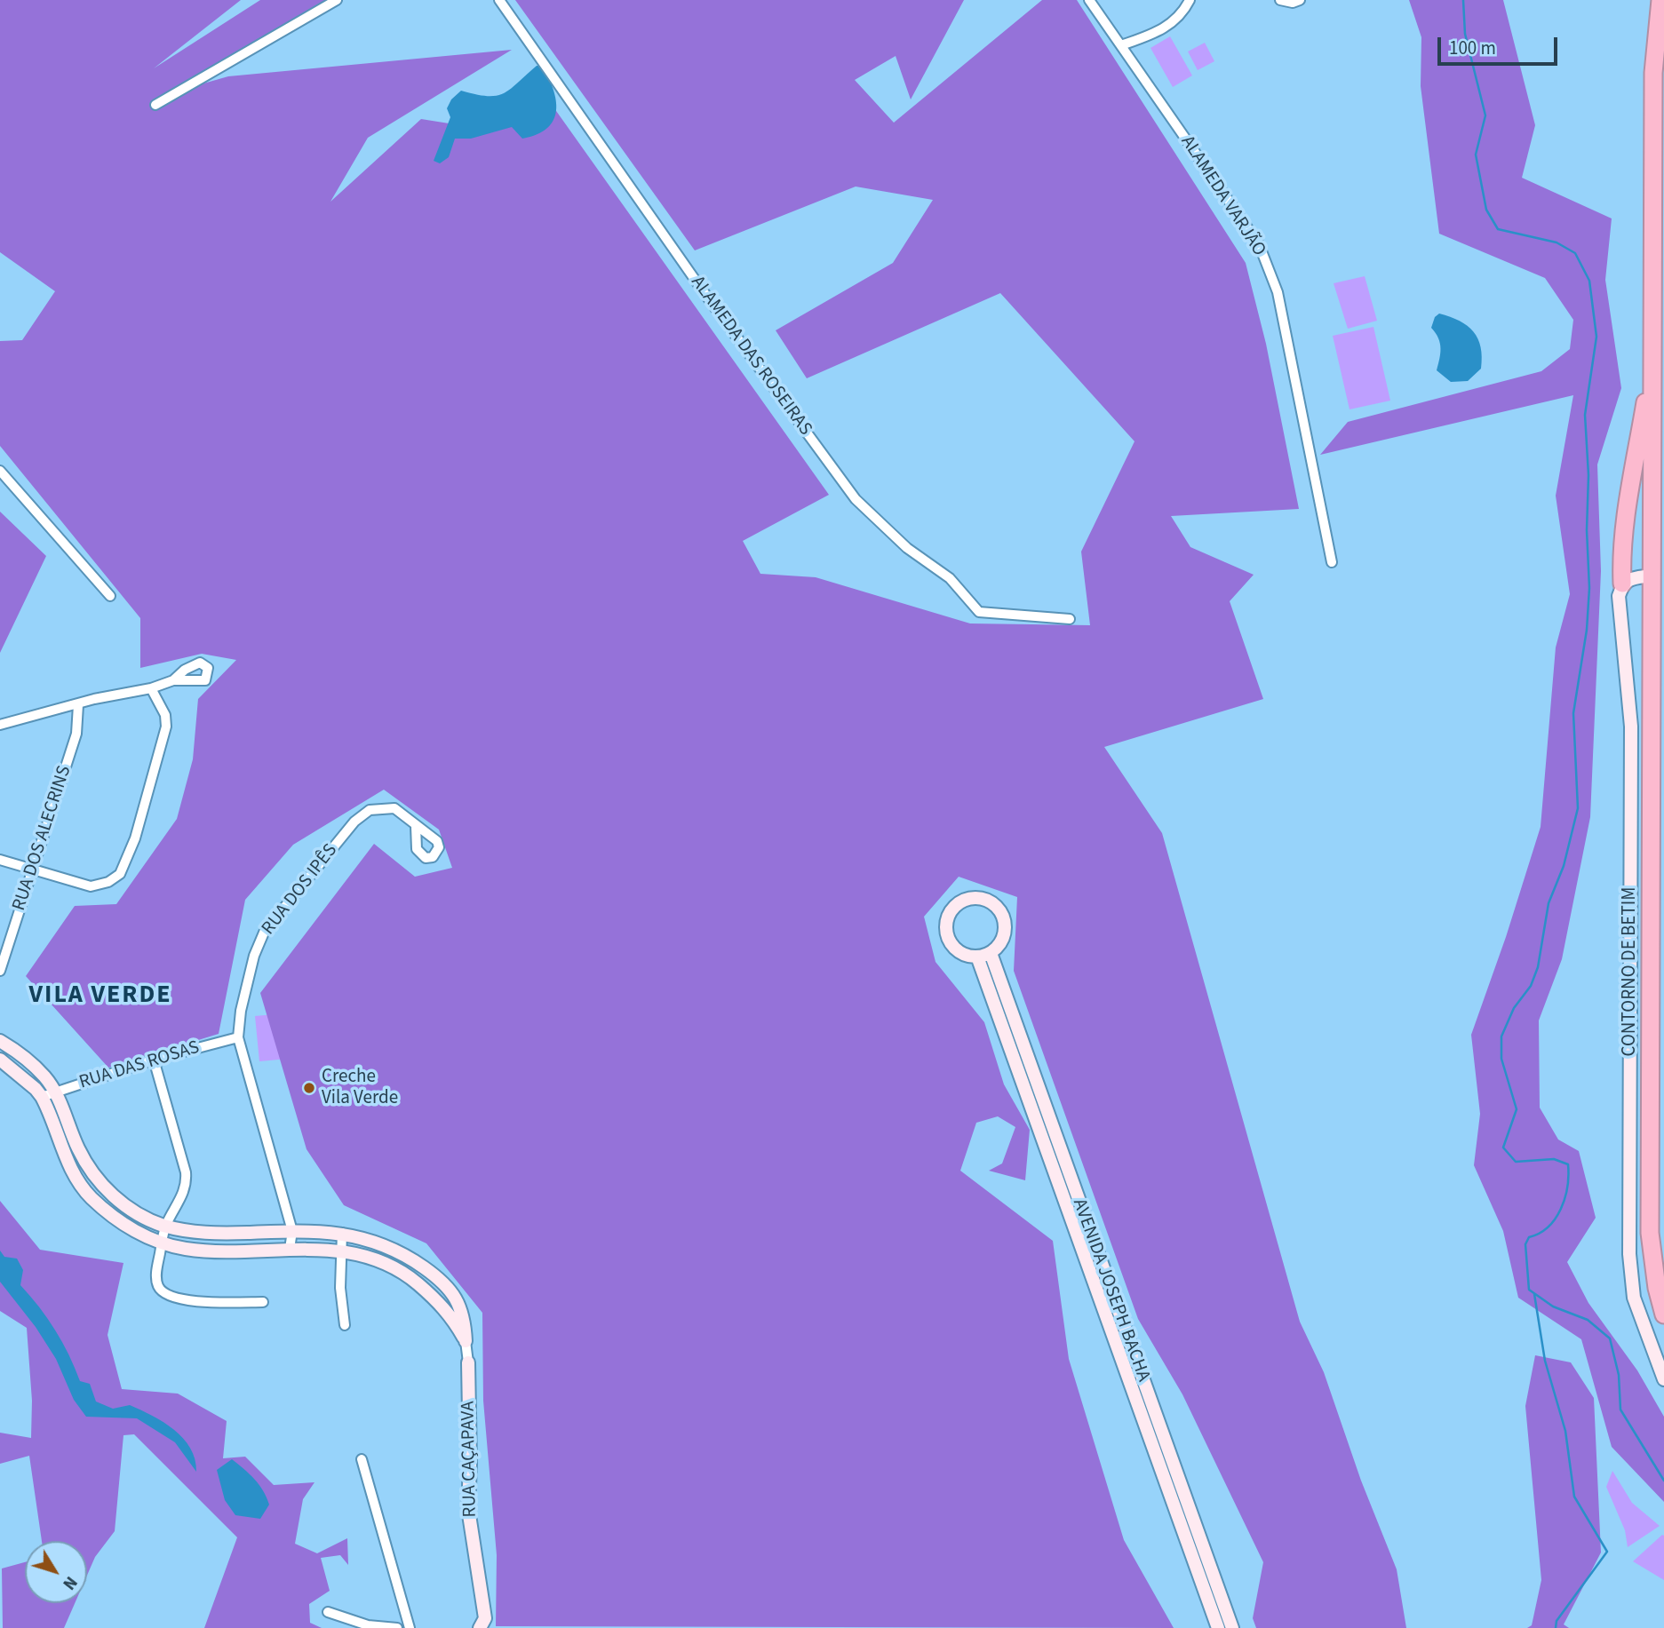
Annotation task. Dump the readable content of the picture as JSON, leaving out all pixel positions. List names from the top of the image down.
{
  "streets": {
    "highway": ["CONTORNO DE BETIM"],
    "street": [
      "ALAMEDA VARJÃO",
      "ALAMEDA DAS ROSEIRAS",
      "RUA DOS ALECRINS",
      "RUA DOS IPÊS",
      "RUA DAS ROSAS",
      "AVENIDA JOSEPH BACHA",
      "RUA CAÇAPAVA"
    ]
  },
  "crossings": [
    ["RUA DOS IPÊS", "RUA DAS ROSAS"]
  ],
  "districts": ["VILA VERDE"],
  "places": ["Creche Vila Verde"],
  "scale_bar": "100 m",
  "north": "bottom right"
}
